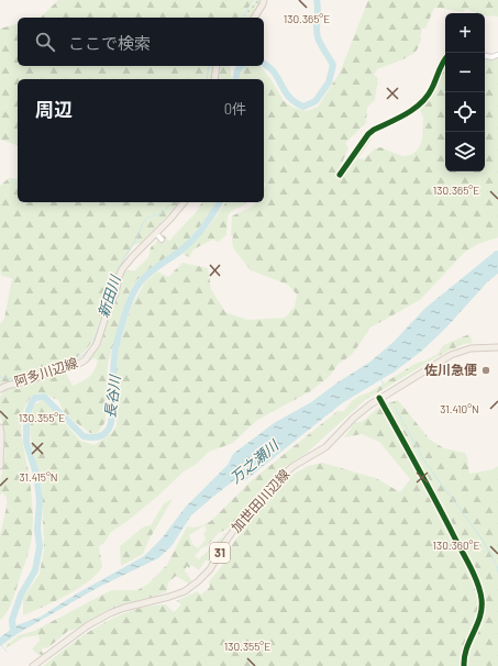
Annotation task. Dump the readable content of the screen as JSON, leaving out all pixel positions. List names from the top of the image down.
{
  "streets": {
    "main road": ["阿多川辺線", "加世田川辺線", "31"]
  },
  "water": ["新田川", "長谷川", "万之瀬川"],
  "places": ["佐川急便"],
  "page": {
    "map_buttons": ["+", "−"],
    "search": "ここで検索",
    "heading": ["周辺", "0件"]
  },
  "coordinates": [
    "130.365°E",
    "31.410°N",
    "130.355°E",
    "31.415°N",
    "130.360°E"
  ]
}
